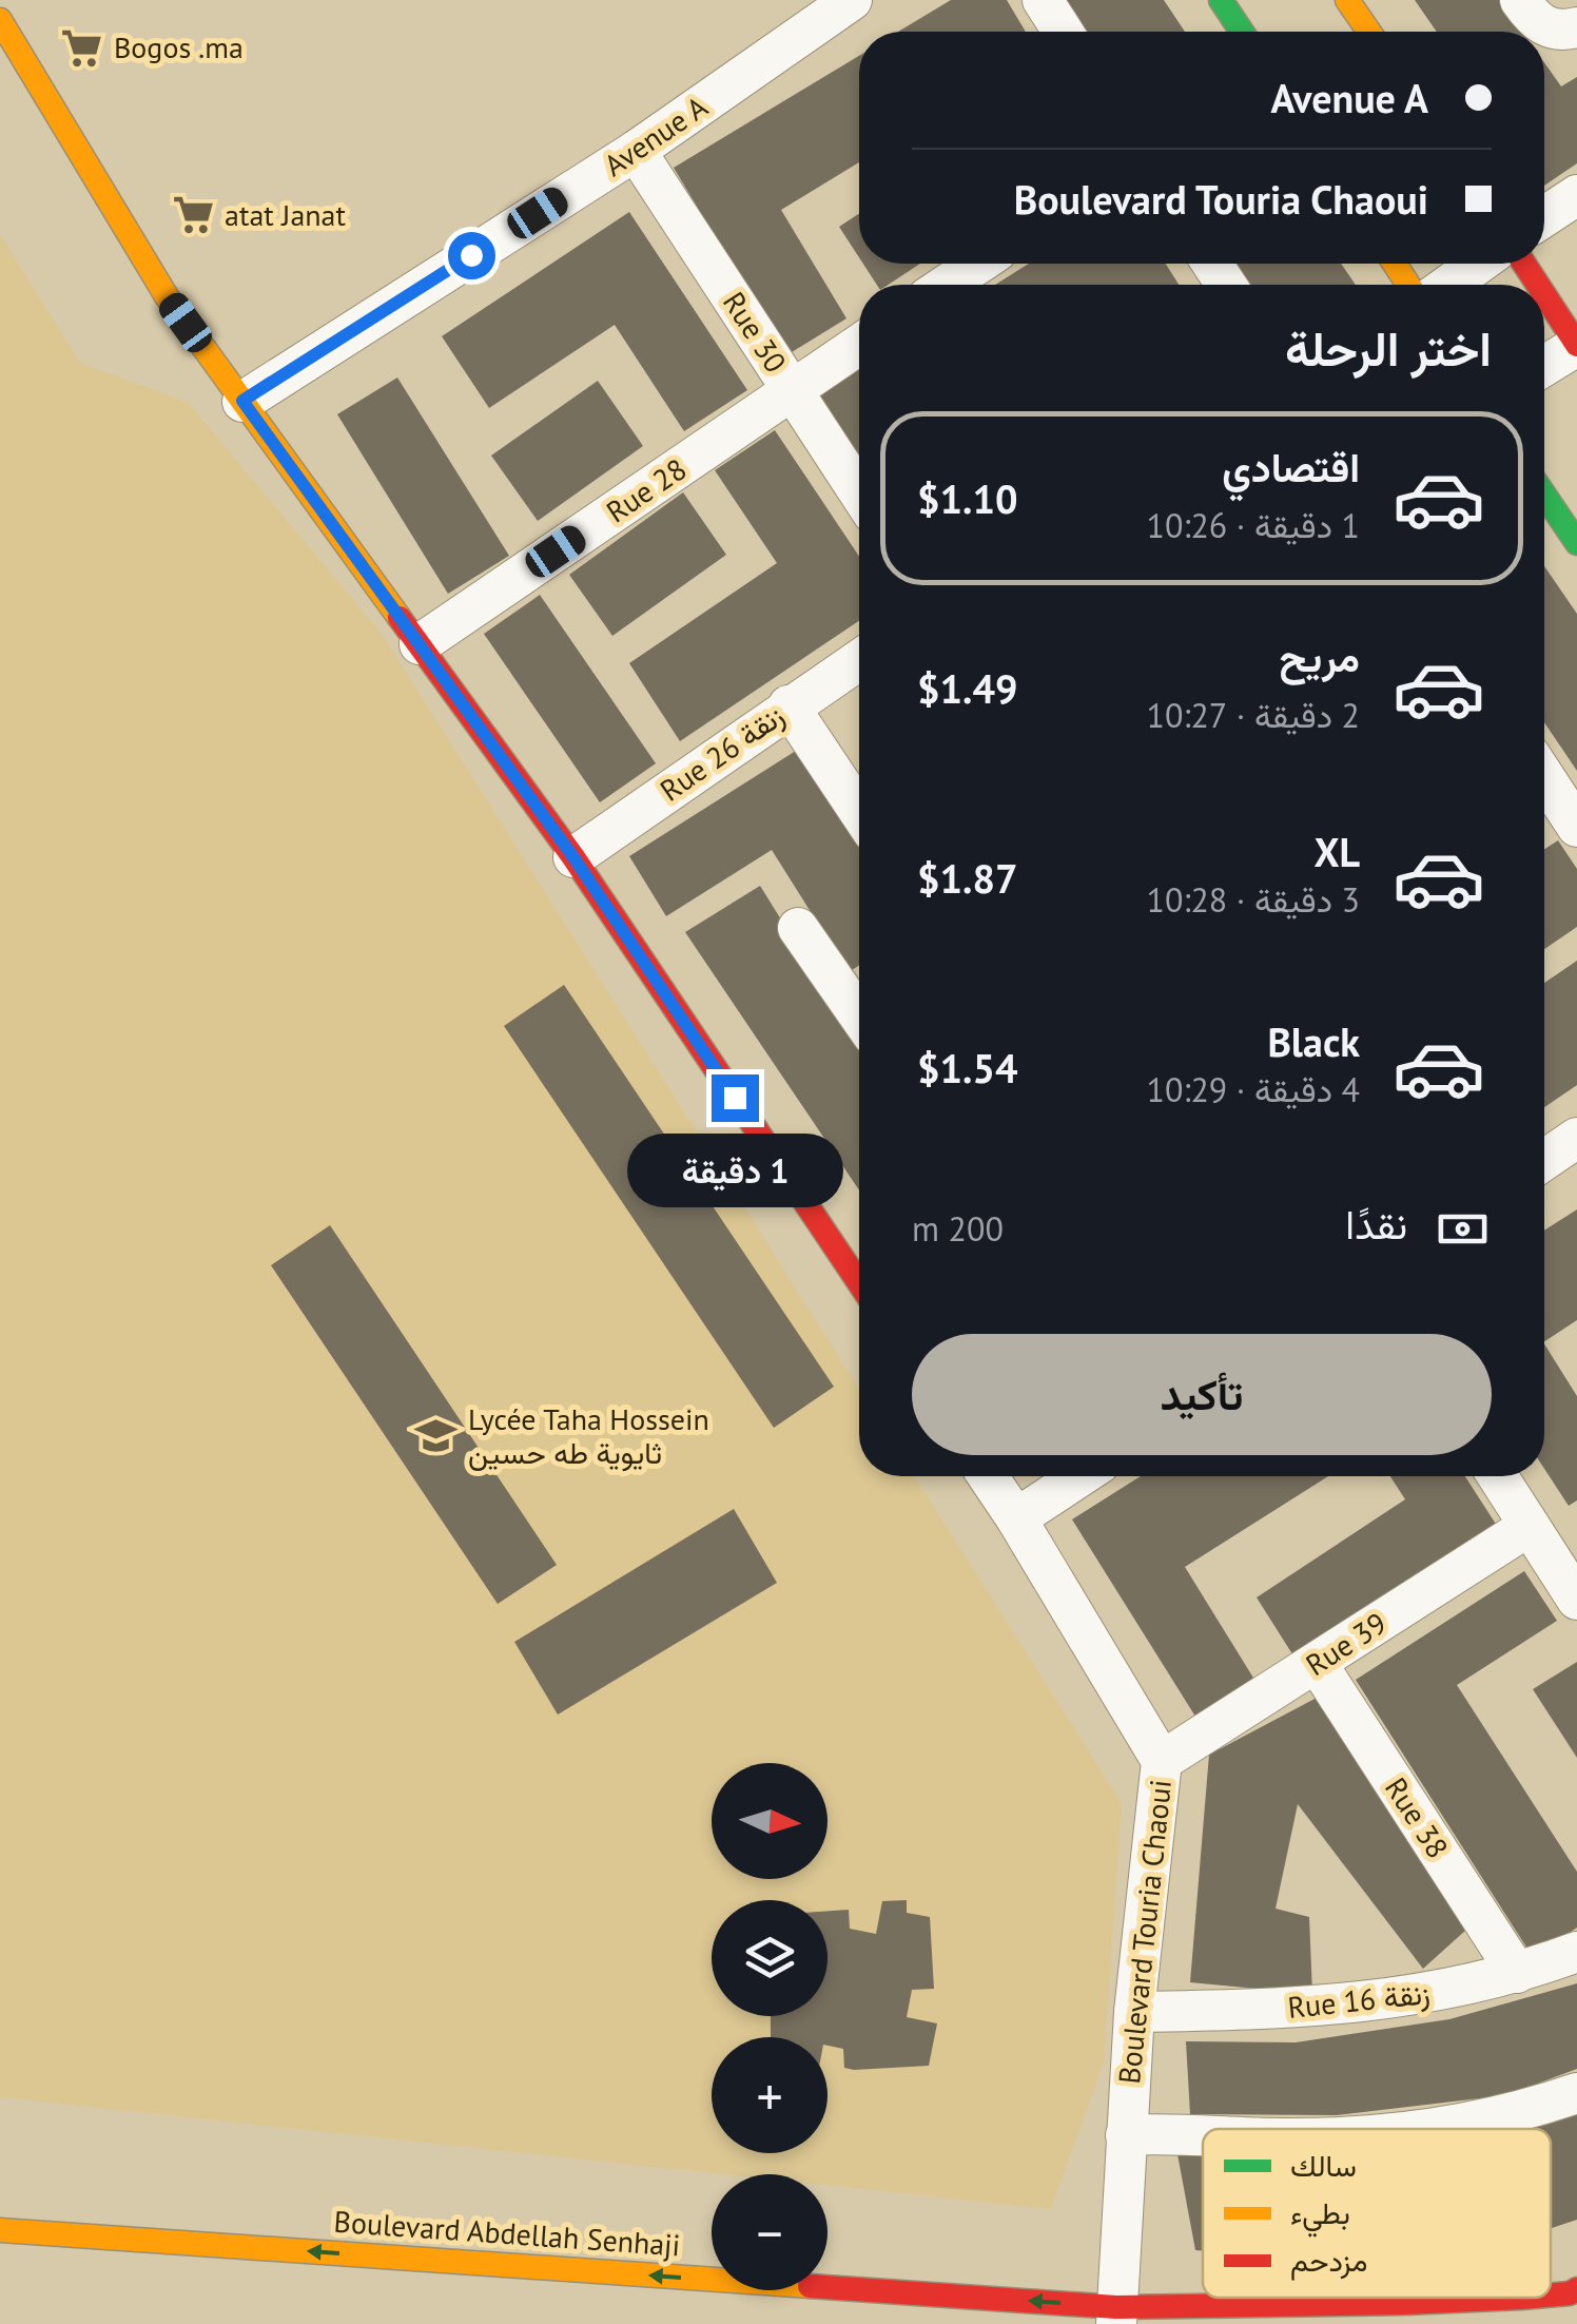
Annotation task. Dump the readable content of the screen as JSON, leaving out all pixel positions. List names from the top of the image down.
{
  "streets": {
    "street": [
      "Avenue A",
      "Rue 30",
      "Rue 28",
      "Rue 26 زنقة",
      "Rue 39",
      "Rue 38",
      "Boulevard Touria Chaoui",
      "Rue 16 زنقة",
      "Boulevard Abdellah Senhaji"
    ]
  },
  "crossings": [
    ["Avenue A", "Rue 30"],
    ["Rue 30", "Rue 28"],
    ["Rue 39", "Rue 38"],
    ["Rue 39", "Boulevard Touria Chaoui"],
    ["Rue 38", "Rue 16 زنقة"],
    ["Boulevard Touria Chaoui", "Rue 16 زنقة"],
    ["Boulevard Touria Chaoui", "Boulevard Abdellah Senhaji"]
  ],
  "one_way": ["Boulevard Abdellah Senhaji"],
  "places": {
    "supermarket": ["Bogos .ma", "atat Janat"],
    "school or university": ["Lycée Taha Hossein ثايوية طه حسين"]
  },
  "legend": ["سالك", "بطيء", "مزدحم"],
  "north": "right",
  "page": {
    "banner": ["Avenue A", "Boulevard Touria Chaoui"],
    "heading": "اختر الرحلة",
    "list": [
      {
        "name": "اقتصادي",
        "note": "1 دقيقة · 10:26",
        "value": "$1.10"
      },
      {
        "name": "مريح",
        "note": "2 دقيقة · 10:27",
        "value": "$1.49"
      },
      {
        "name": "XL",
        "note": "3 دقيقة · 10:28",
        "value": "$1.87"
      },
      {
        "name": "Black",
        "note": "4 دقيقة · 10:29",
        "value": "$1.54"
      }
    ],
    "bubble": "1 دقيقة",
    "pay": ["نقدًا", "200 m"],
    "buttons": "تأكيد",
    "map_buttons": ["+", "−"]
  }
}
